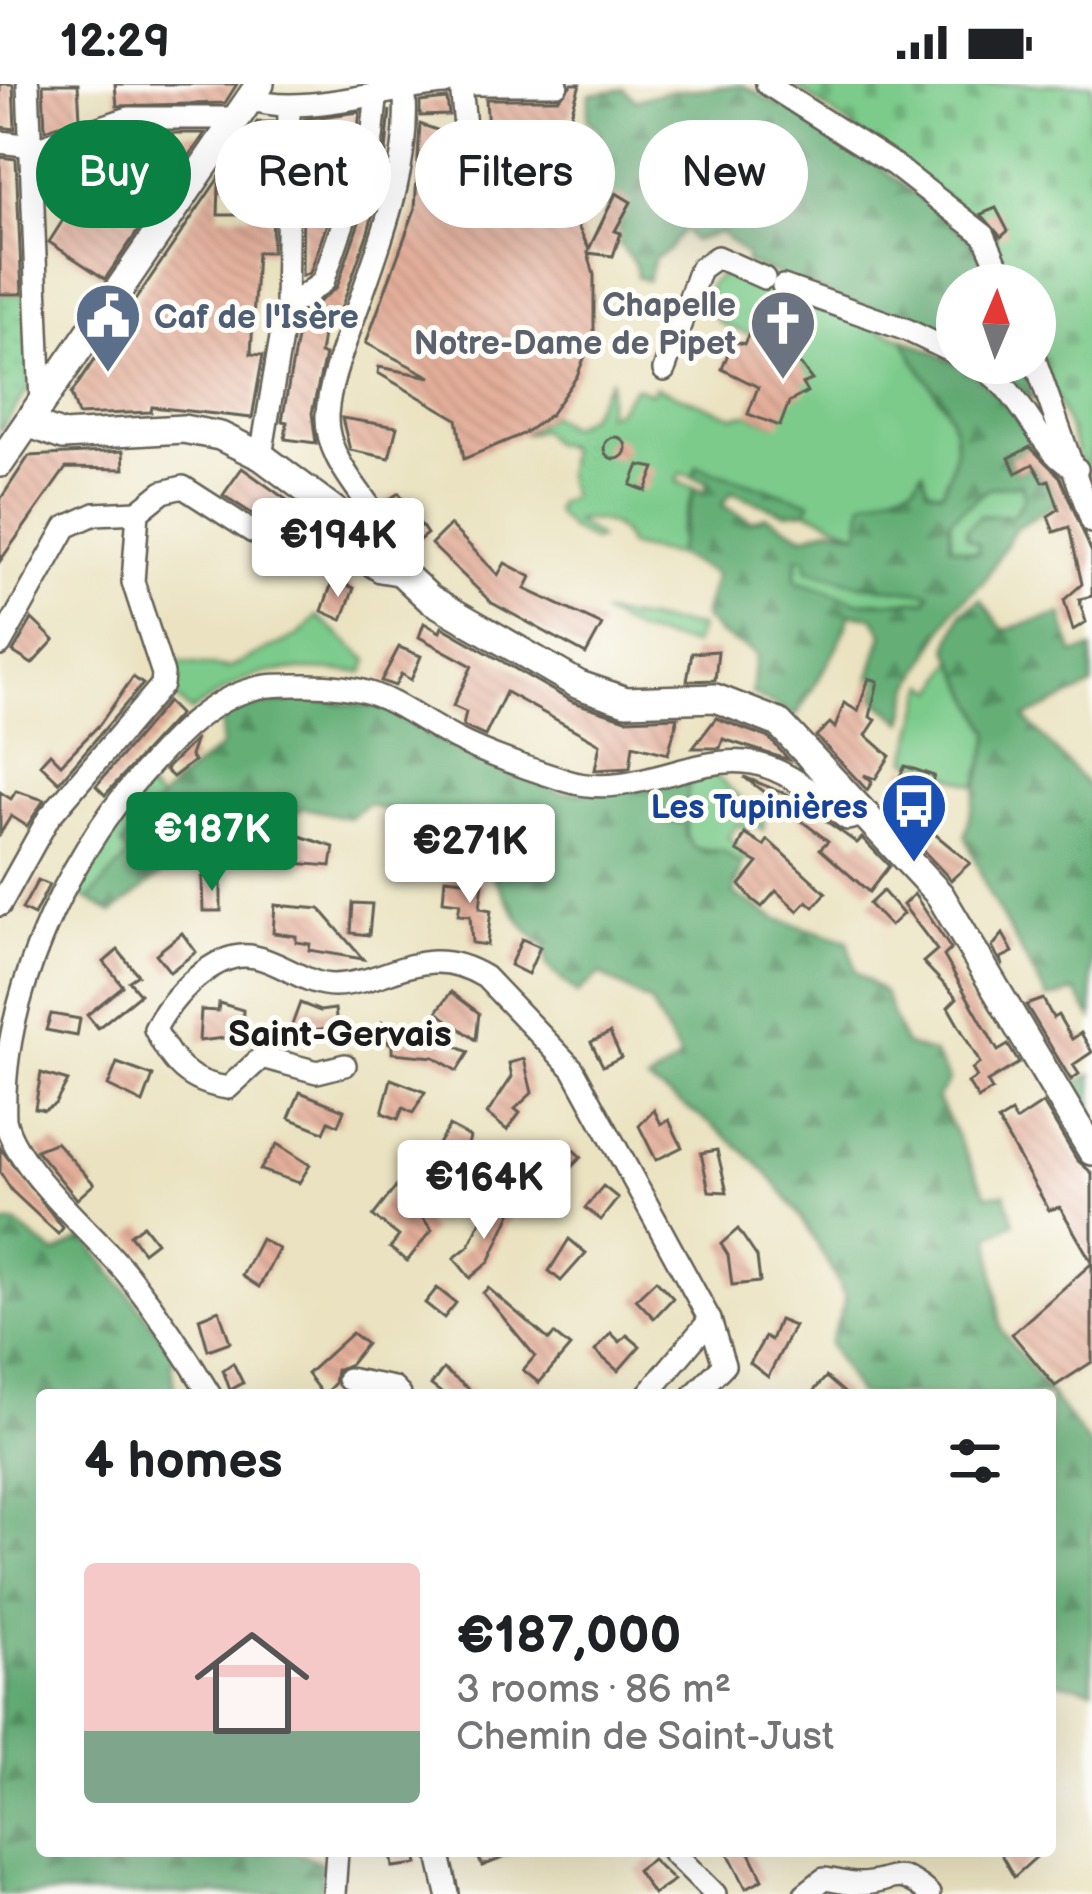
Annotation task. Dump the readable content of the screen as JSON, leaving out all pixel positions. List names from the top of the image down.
{
  "districts": ["Saint-Gervais"],
  "places": {
    "public building": ["Caf de l'Isère"],
    "church": ["Chapelle Notre-Dame de Pipet"],
    "bus stop": ["Les Tupinières"]
  },
  "north": "top",
  "page": {
    "status": "12:29",
    "chip": [
      "Buy",
      "Rent",
      "Filters",
      "New"
    ],
    "price": [
      "€194K",
      "€187K",
      "€271K",
      "€164K"
    ],
    "heading": "4 homes",
    "list": [
      {
        "name": "€187,000",
        "note": "3 rooms · 86 m² · Chemin de Saint-Just"
      }
    ]
  }
}
